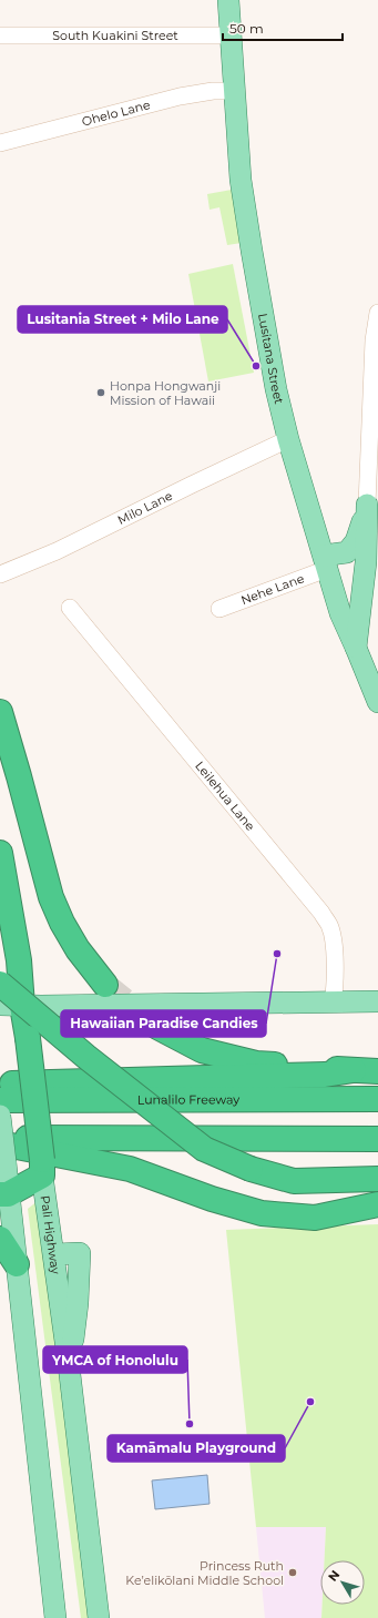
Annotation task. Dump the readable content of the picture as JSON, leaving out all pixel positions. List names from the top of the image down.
{
  "streets": {
    "highway": ["Lunalilo Freeway", "Pali Highway"],
    "main road": ["Lusitana Street"],
    "street": [
      "South Kuakini Street",
      "Ohelo Lane",
      "Milo Lane",
      "Nehe Lane",
      "Leilehua Lane"
    ]
  },
  "crossings": [
    ["South Kuakini Street", "Lusitana Street"],
    ["Ohelo Lane", "Lusitana Street"],
    ["Lusitana Street", "Milo Lane"],
    ["Lusitana Street", "Nehe Lane"]
  ],
  "places": [
    "Lusitania Street + Milo Lane",
    "Honpa Hongwanji Mission of Hawaii",
    "Hawaiian Paradise Candies",
    "Kamāmalu Playground",
    "YMCA of Honolulu",
    "Princess Ruth Ke’elikōlani Middle School"
  ],
  "scale_bar": "50 m",
  "north": "top left"
}
